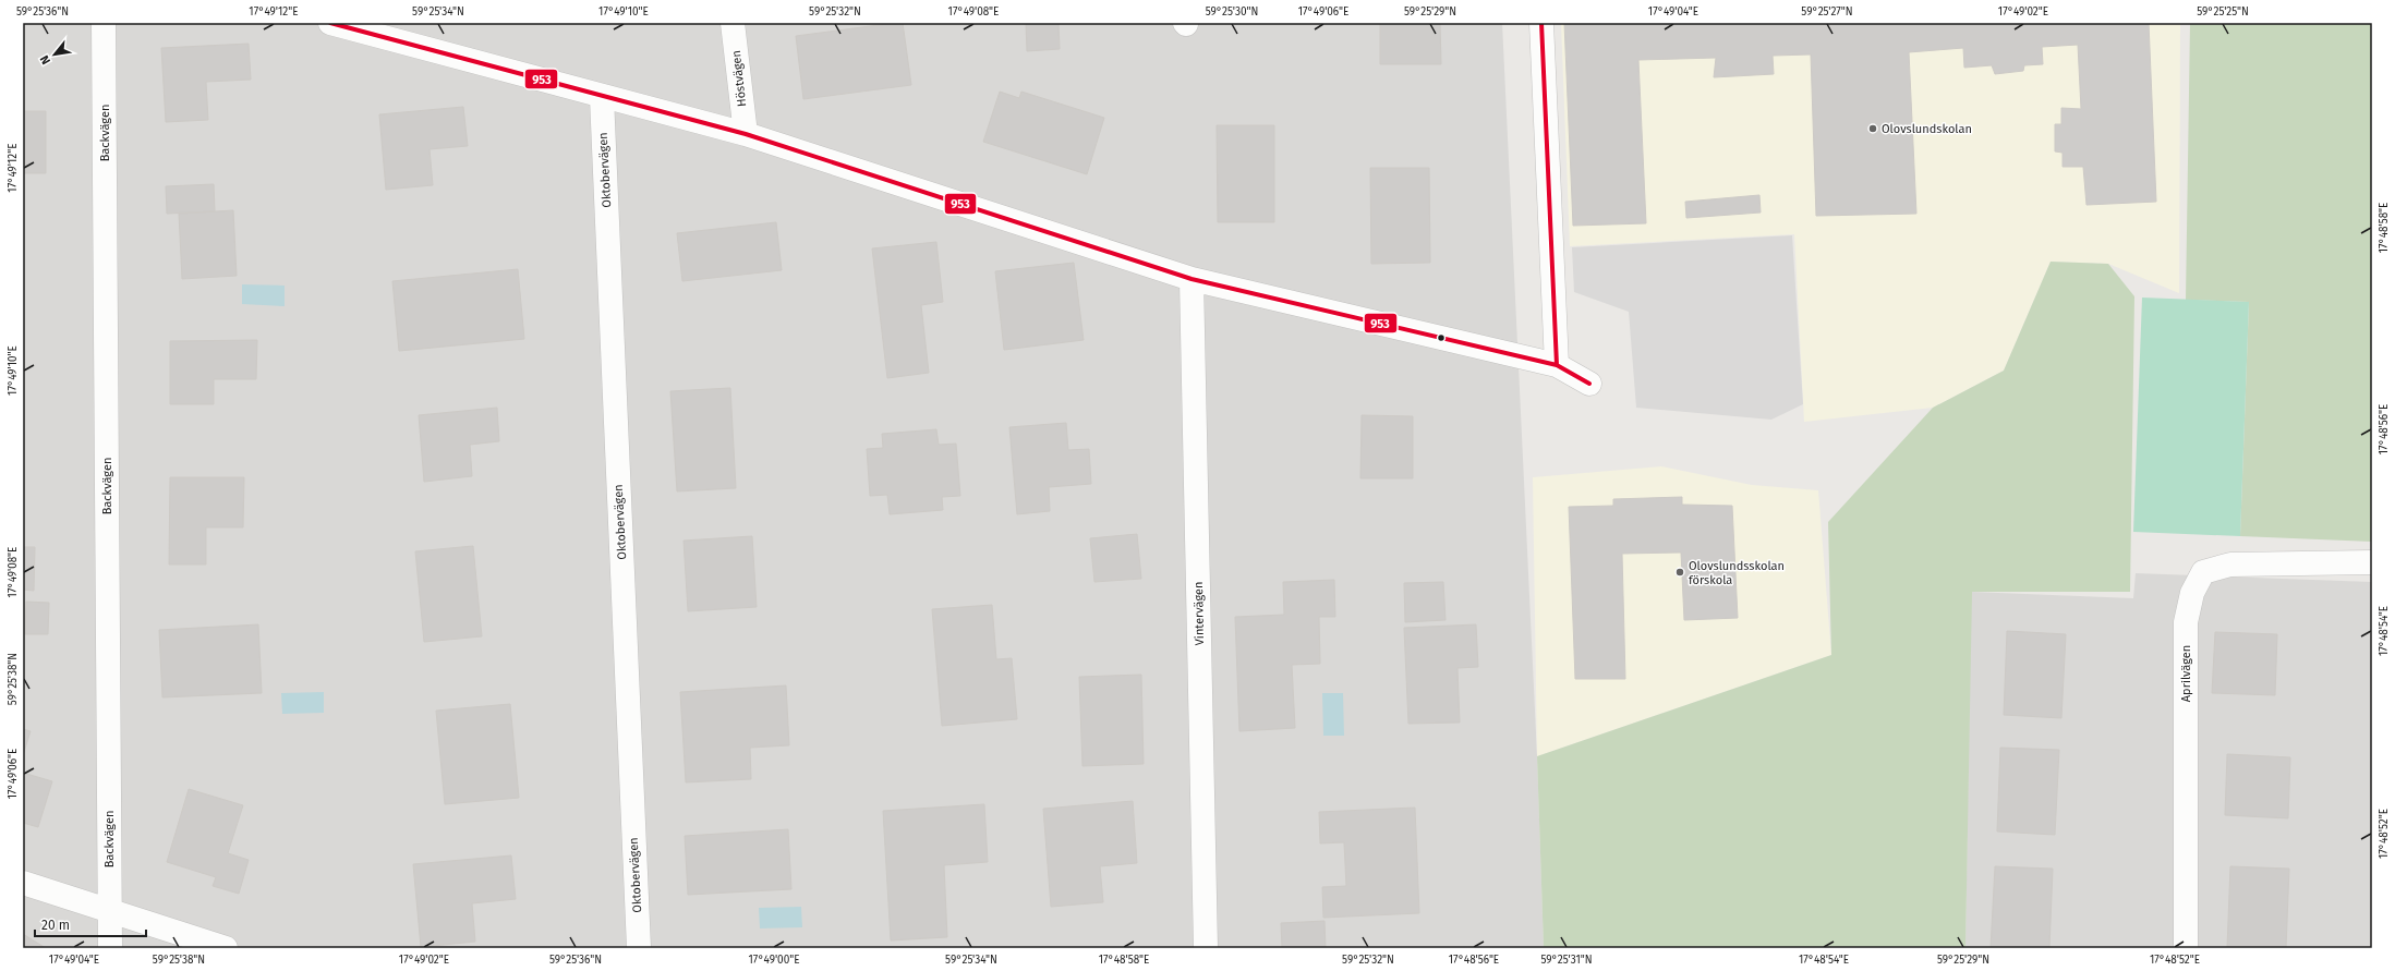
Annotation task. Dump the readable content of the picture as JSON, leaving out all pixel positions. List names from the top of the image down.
{
  "streets": {
    "street": [
      "Höstvägen",
      "Backvägen",
      "Oktobervägen",
      "Vintervägen",
      "Aprilvägen"
    ]
  },
  "places": ["Olovslundskolan", "Olovslundsskolan förskola"],
  "lines": ["transit line 953"],
  "scale_bar": "20 m",
  "north": "bottom left",
  "coordinates": [
    "59°25'36\"N",
    "17°49'12\"E",
    "59°25'34\"N",
    "17°49'10\"E",
    "59°25'32\"N",
    "17°49'08\"E",
    "59°25'30\"N",
    "17°49'06\"E",
    "59°25'29\"N",
    "17°49'04\"E",
    "59°25'27\"N",
    "17°49'02\"E",
    "59°25'25\"N",
    "17°48'58\"E",
    "17°48'56\"E",
    "17°48'54\"E",
    "59°25'38\"N",
    "17°48'52\"E",
    "17°49'00\"E",
    "59°25'31\"N"
  ]
}
